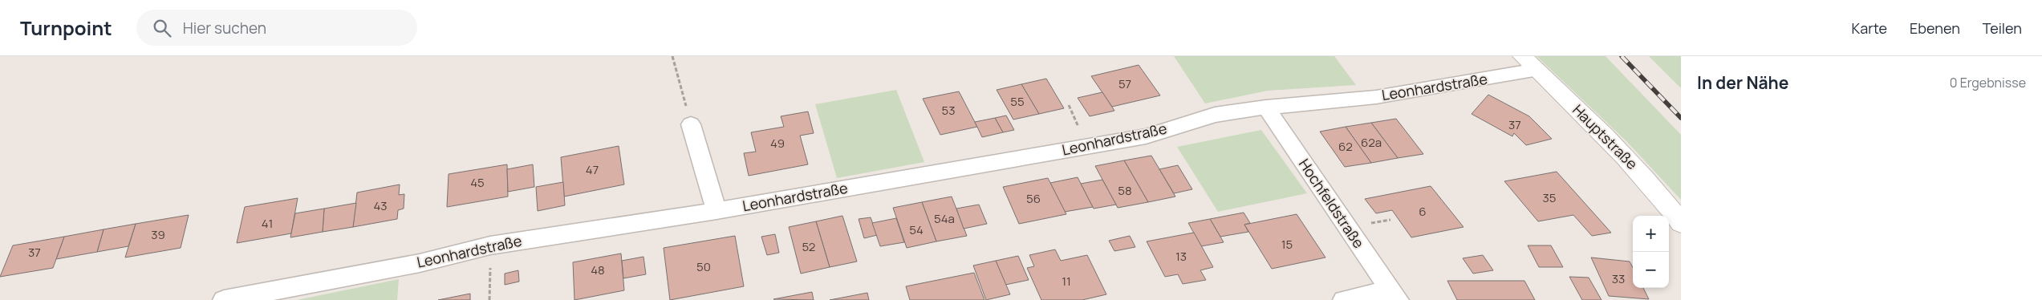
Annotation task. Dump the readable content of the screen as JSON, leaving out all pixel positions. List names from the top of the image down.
{
  "streets": {
    "street": ["Leonhardstraße", "Hauptstraße", "Hochfeldstraße"]
  },
  "crossings": [
    ["Leonhardstraße", "Hauptstraße"],
    ["Leonhardstraße", "Hochfeldstraße"]
  ],
  "house_numbers": [
    "57",
    "55",
    "53",
    "37",
    "62a",
    "49",
    "62",
    "47",
    "45",
    "58",
    "35",
    "56",
    "43",
    "6",
    "54a",
    "41",
    "54",
    "39",
    "15",
    "52",
    "37",
    "13",
    "50",
    "48",
    "33",
    "11"
  ],
  "page": {
    "header": "Turnpoint",
    "search": "Hier suchen",
    "nav": ["Karte", "Ebenen", "Teilen"],
    "heading": ["In der Nähe", "0 Ergebnisse"],
    "map_buttons": ["+", "−"]
  }
}
